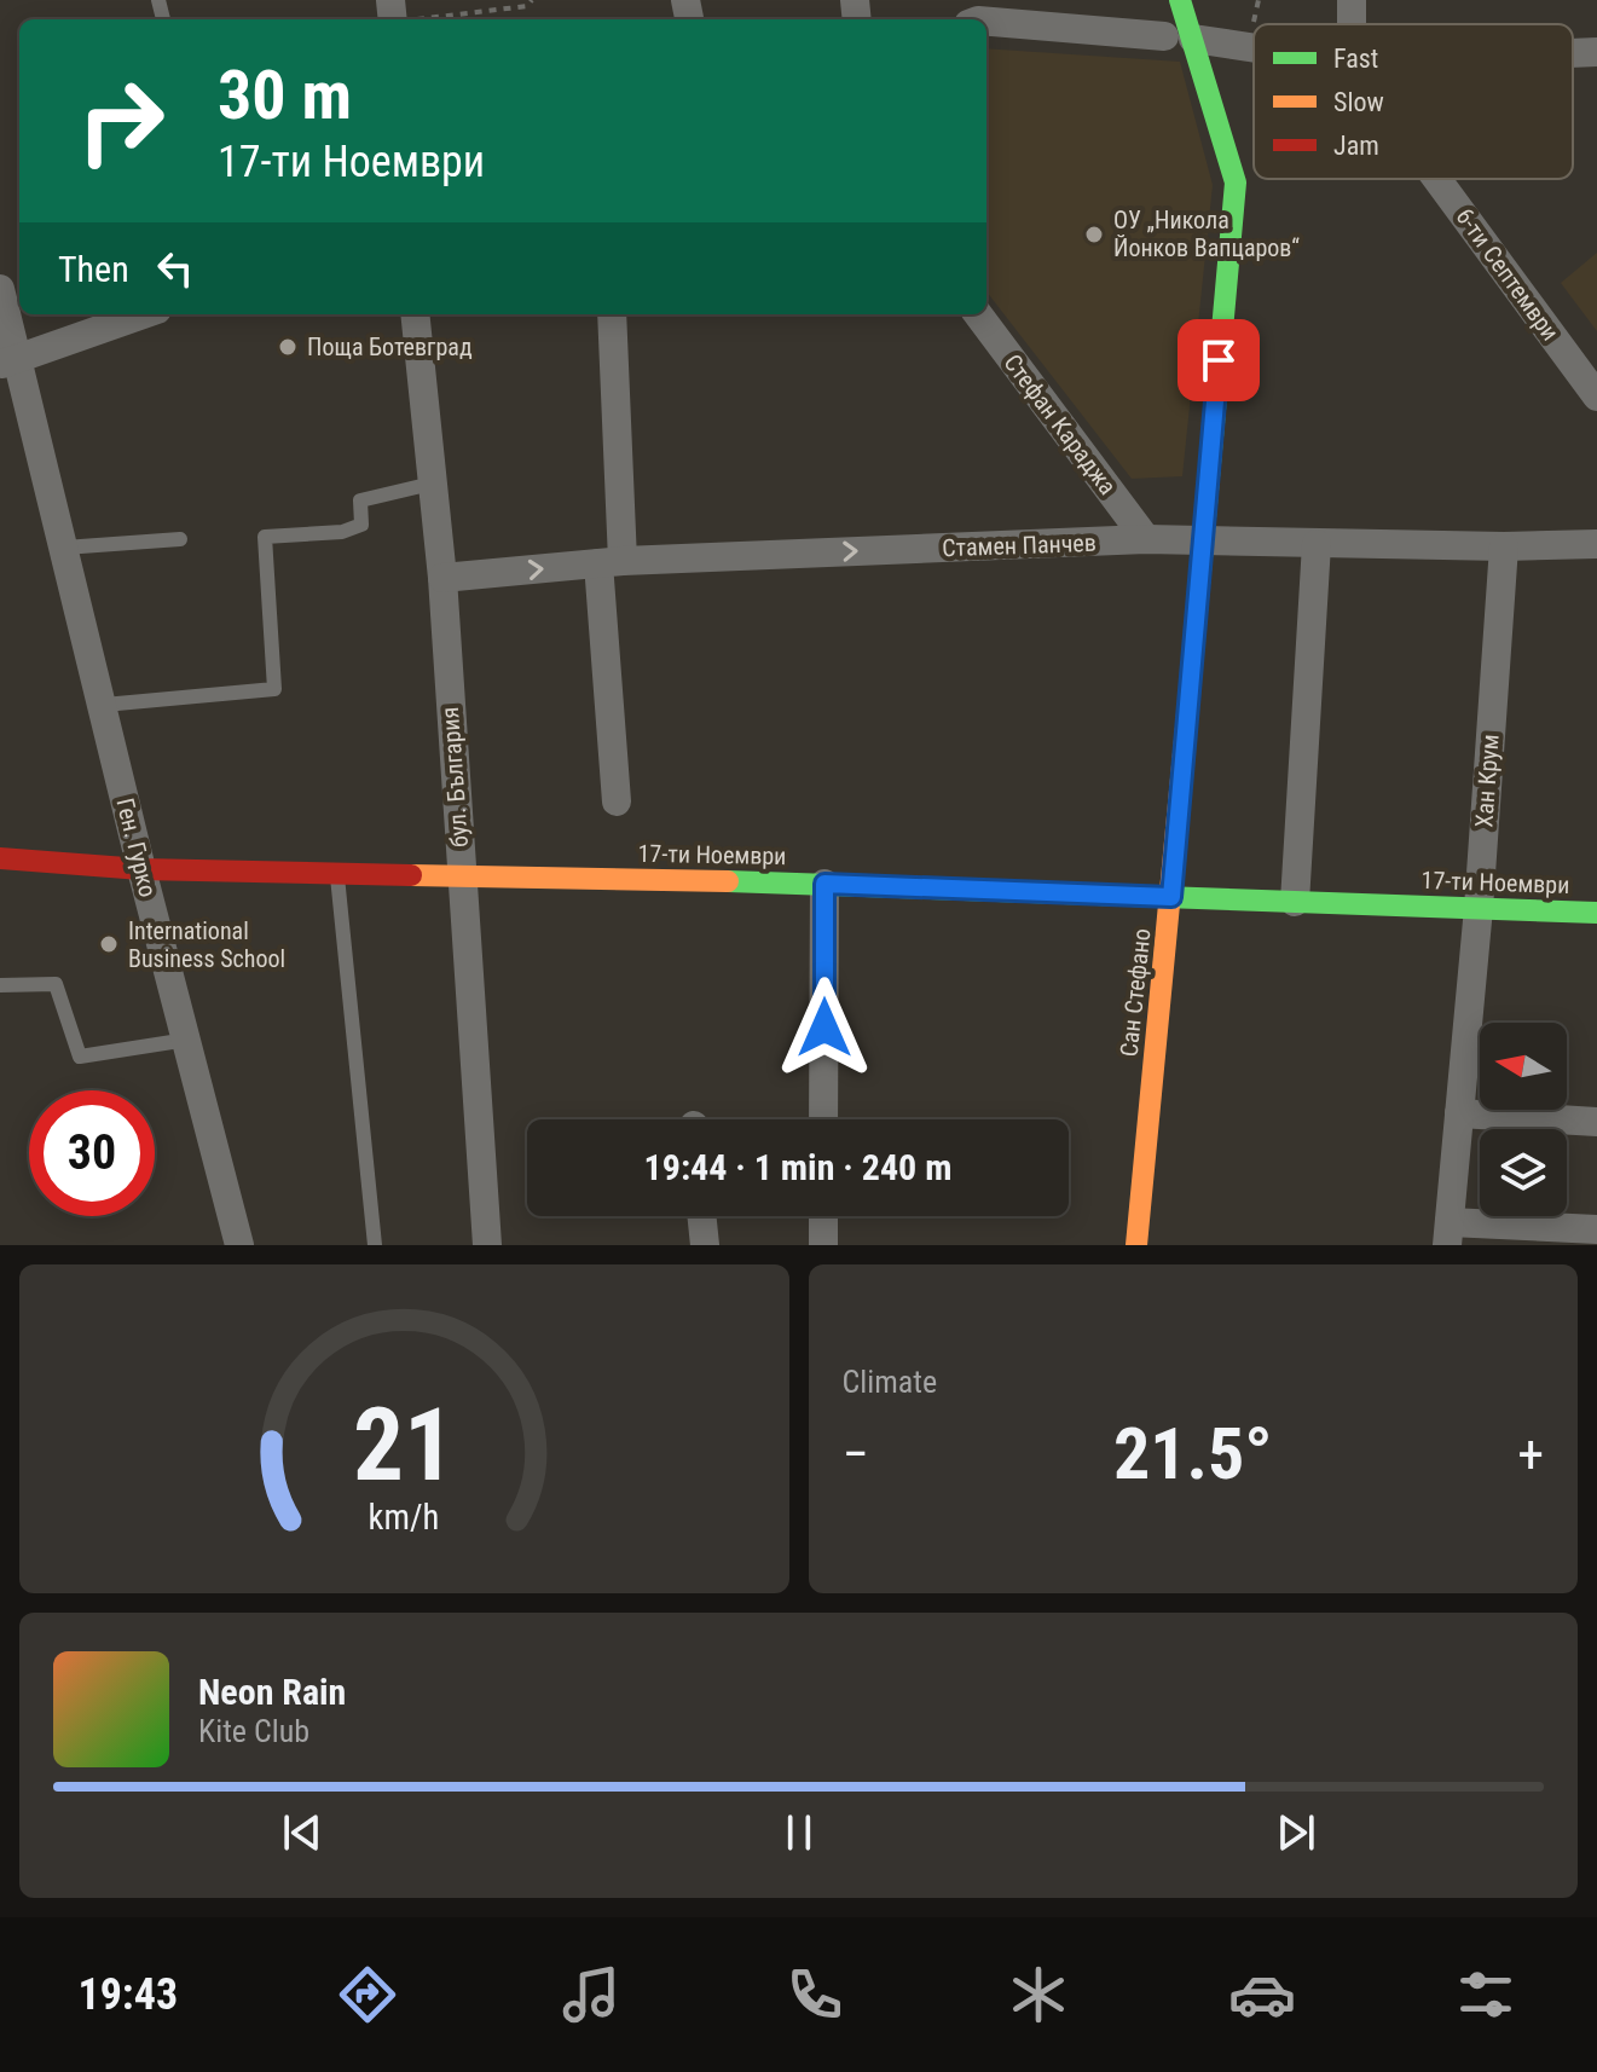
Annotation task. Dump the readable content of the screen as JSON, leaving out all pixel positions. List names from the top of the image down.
{
  "streets": {
    "street": [
      "6-ти Септември",
      "Стефан Караджа",
      "Стамен Панчев",
      "бул. България",
      "Хан Крум",
      "Ген. Гурко",
      "17-ти Ноември",
      "Сан Стефано"
    ]
  },
  "crossings": [
    ["Стефан Караджа", "Стамен Панчев"],
    ["Стамен Панчев", "бул. България"],
    ["Стамен Панчев", "Хан Крум"],
    ["Стамен Панчев", "Сан Стефано"],
    ["бул. България", "17-ти Ноември"],
    ["Хан Крум", "17-ти Ноември"],
    ["Ген. Гурко", "17-ти Ноември"],
    ["17-ти Ноември", "Сан Стефано"]
  ],
  "one_way": ["Стамен Панчев"],
  "places": ["ОУ „Никола Йонков Вапцаров“", "Поща Ботевград", "International Business School"],
  "legend": ["Fast", "Slow", "Jam"],
  "north": "left",
  "page": {
    "turn": ["30 m", "17-ти Ноември"],
    "then": "Then",
    "limit": "30",
    "trip": "19:44 · 1 min · 240 m",
    "tile": "Climate",
    "heat": ["−", "21.5°", "+"],
    "song": ["Neon Rain", "Kite Club"],
    "tabs": "19:43",
    "gauge": ["21", "km/h"]
  }
}
